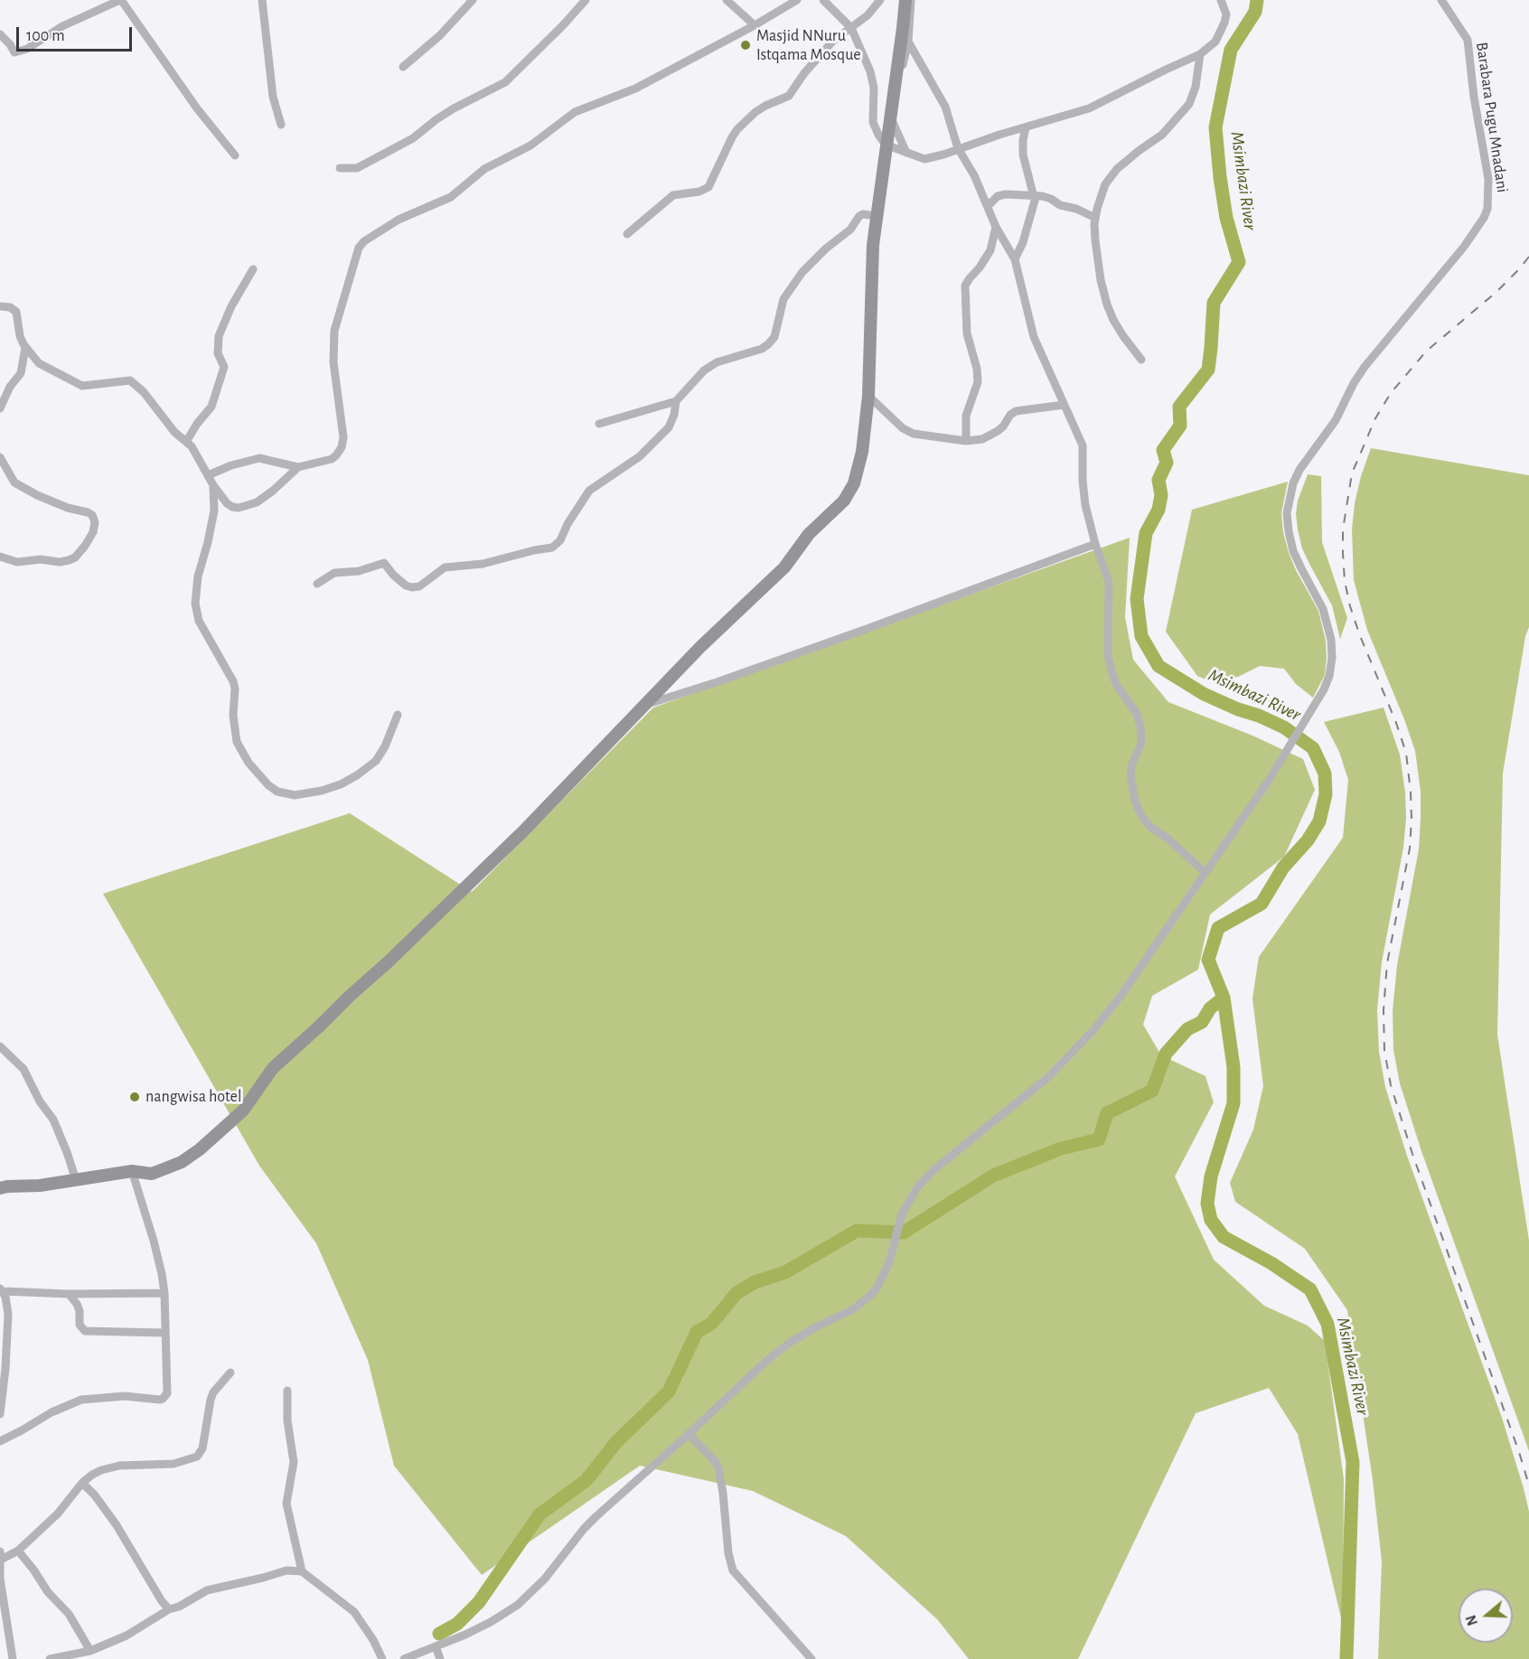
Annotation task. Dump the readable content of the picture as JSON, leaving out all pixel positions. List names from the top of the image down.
{
  "streets": {
    "street": ["Barabara Pugu Mnadani"]
  },
  "water": ["Msimbazi River"],
  "places": ["Masjid NNuru Istqama Mosque", "nangwisa hotel"],
  "scale_bar": "100 m",
  "north": "left"
}
